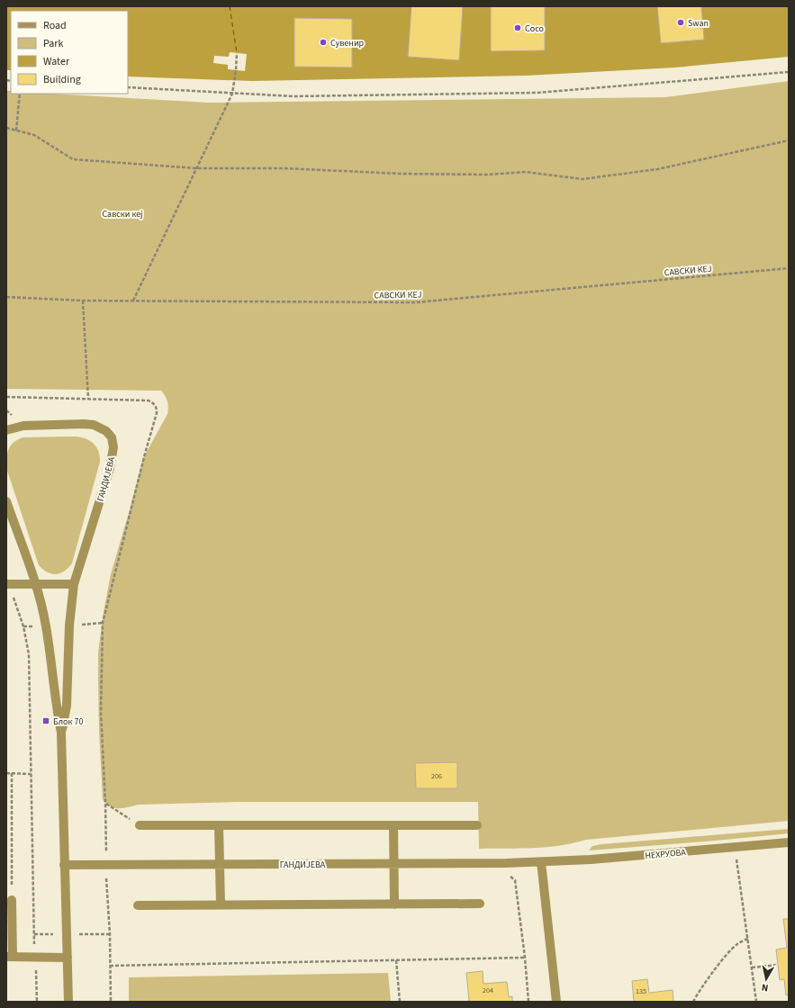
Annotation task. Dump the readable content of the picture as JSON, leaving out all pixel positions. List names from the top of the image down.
{
  "streets": {
    "street": ["ГАНДИЈЕВА", "НЕХРУОВА"],
    "path": ["САВСКИ КЕЈ"]
  },
  "crossings": [
    ["ГАНДИЈЕВА", "НЕХРУОВА"]
  ],
  "parks": ["Савски кеј"],
  "places": {
    "other": ["Swan", "Coco", "Сувенир"],
    "transit": ["Блок 70"]
  },
  "house_numbers": ["206", "204", "135"],
  "legend": [
    "Road",
    "Park",
    "Water",
    "Building"
  ],
  "north": "bottom"
}
